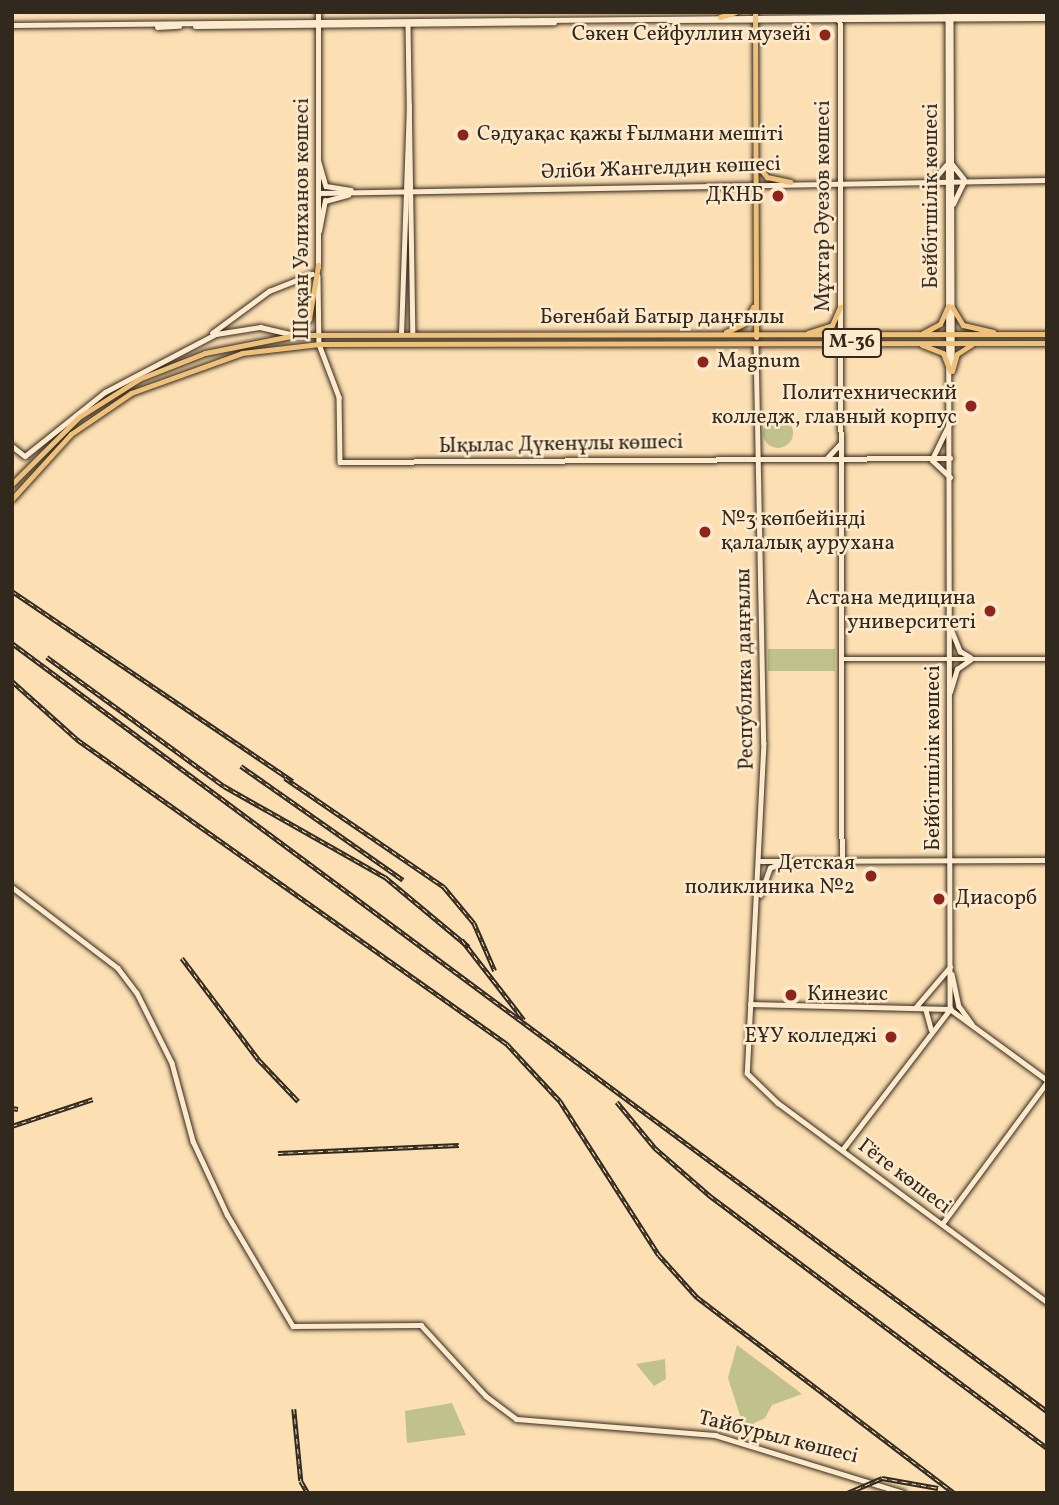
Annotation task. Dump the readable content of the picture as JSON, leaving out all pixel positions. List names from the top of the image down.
{
  "streets": {
    "main road": [
      "Әліби Жангелдин көшесі",
      "Бейбітшілік көшесі",
      "Мұхтар Әуезов көшесі",
      "Шоқан Уәлиханов көшесі",
      "Бөгенбай Батыр даңғылы",
      "M-36",
      "Ықылас Дүкенұлы көшесі",
      "Республика даңғылы",
      "Гёте көшесі",
      "Тайбурыл көшесі"
    ]
  },
  "crossings": [
    ["Әліби Жангелдин көшесі", "Бейбітшілік көшесі"],
    ["Әліби Жангелдин көшесі", "Мұхтар Әуезов көшесі"],
    ["Әліби Жангелдин көшесі", "Шоқан Уәлиханов көшесі"],
    ["Әліби Жангелдин көшесі", "Республика даңғылы"],
    ["Бейбітшілік көшесі", "Бөгенбай Батыр даңғылы"],
    ["Бейбітшілік көшесі", "Ықылас Дүкенұлы көшесі"],
    ["Мұхтар Әуезов көшесі", "Бөгенбай Батыр даңғылы"],
    ["Мұхтар Әуезов көшесі", "Ықылас Дүкенұлы көшесі"],
    ["Шоқан Уәлиханов көшесі", "Бөгенбай Батыр даңғылы"],
    ["Шоқан Уәлиханов көшесі", "Ықылас Дүкенұлы көшесі"],
    ["Бөгенбай Батыр даңғылы", "Республика даңғылы"],
    ["Ықылас Дүкенұлы көшесі", "Республика даңғылы"],
    ["Республика даңғылы", "Гёте көшесі"]
  ],
  "places": [
    "Сәкен Сейфуллин музейі",
    "Сәдуақас қажы Ғылмани мешіті",
    "ДКНБ",
    "Magnum",
    "Политехнический колледж, главный корпус",
    "№3 көпбейінді қалалық аурухана",
    "Астана медицина университеті",
    "Детская поликлиника №2",
    "Диасорб",
    "Кинезис",
    "ЕҰУ колледжі"
  ]
}
